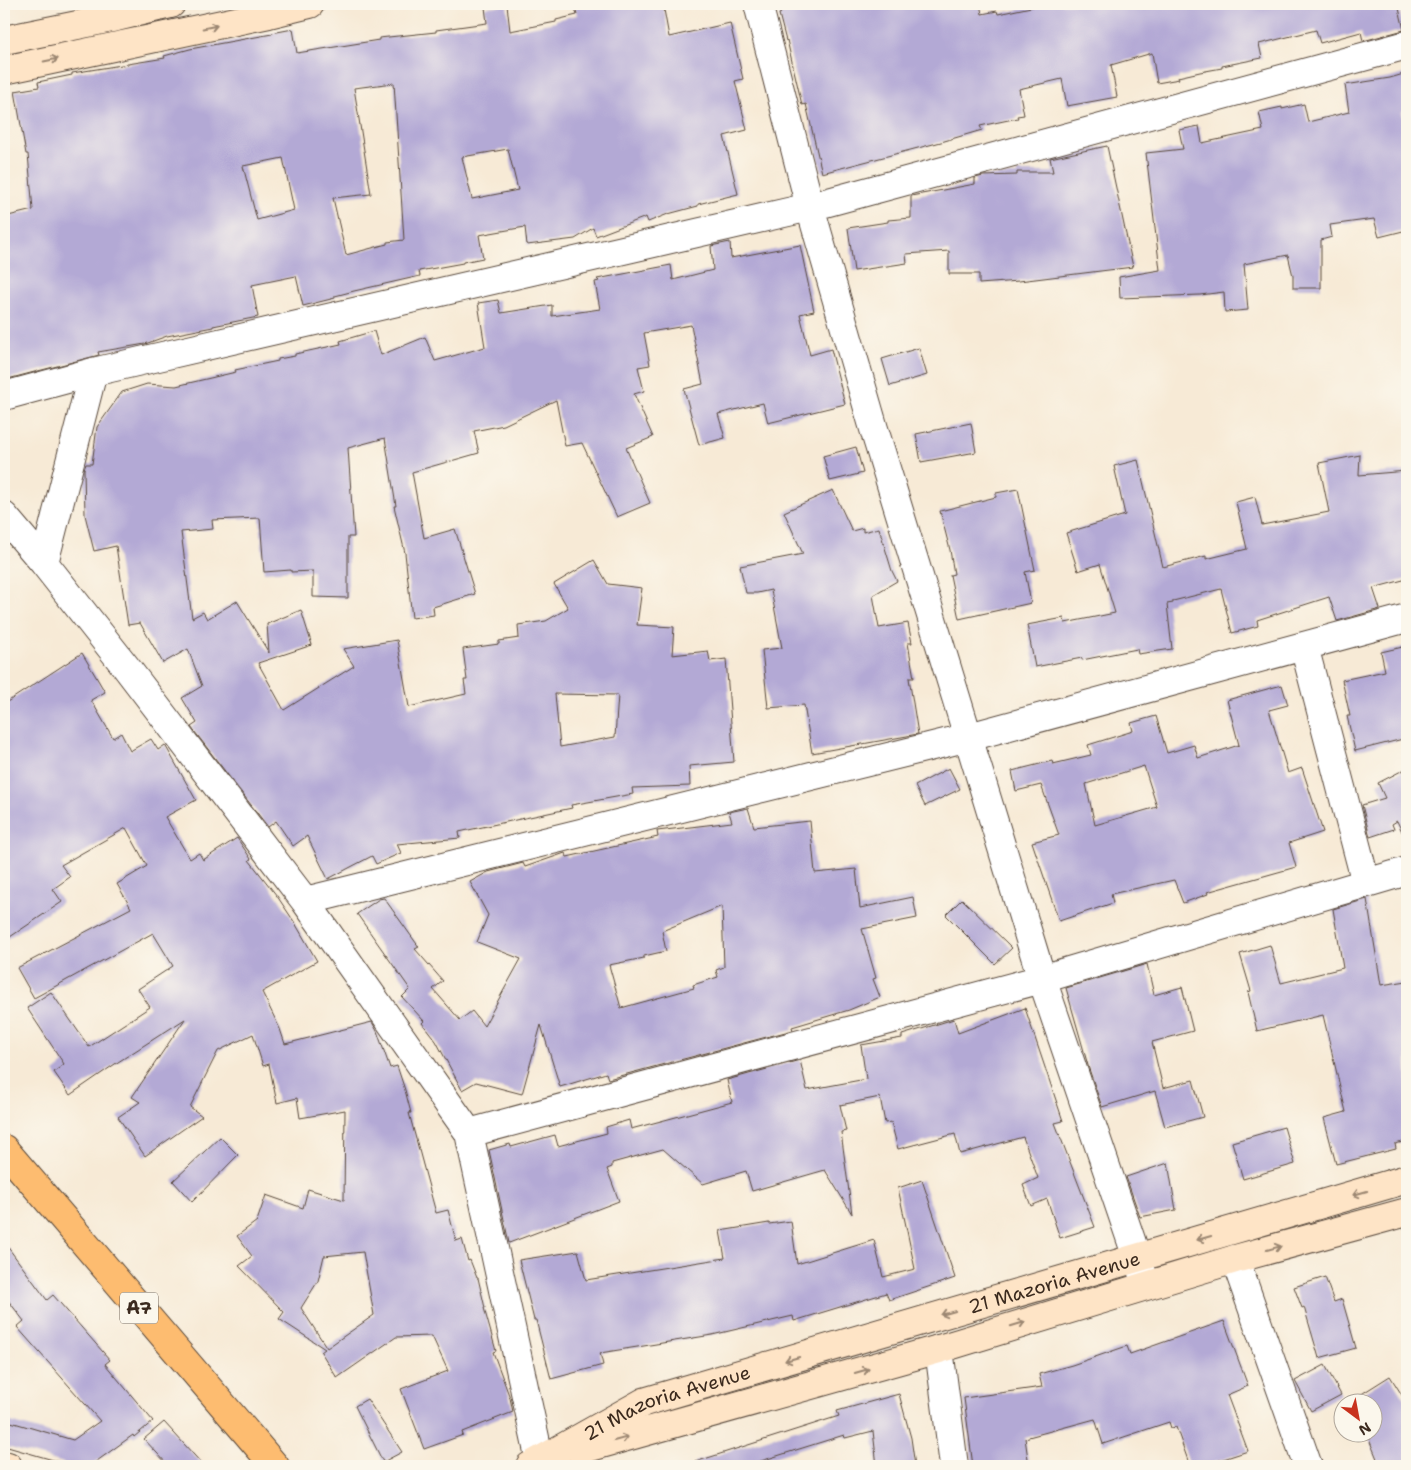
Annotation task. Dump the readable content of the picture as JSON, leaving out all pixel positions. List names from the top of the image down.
{
  "streets": {
    "main road": ["21 Mazoria Avenue", "A7"]
  },
  "north": "bottom right"
}
